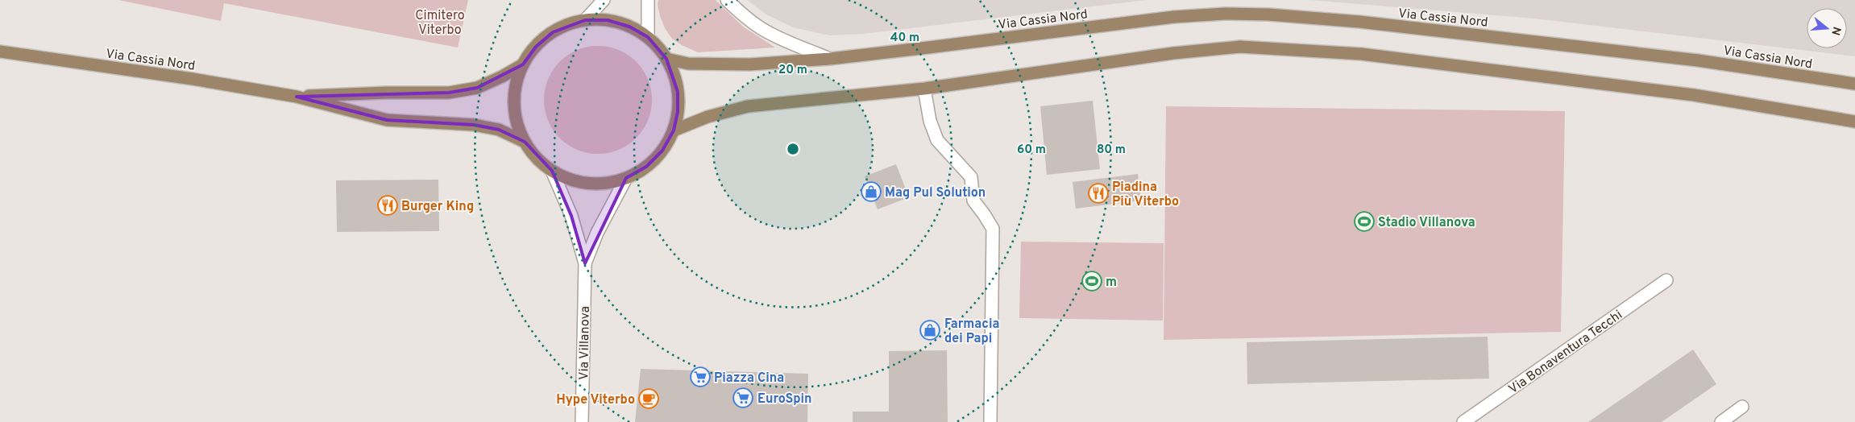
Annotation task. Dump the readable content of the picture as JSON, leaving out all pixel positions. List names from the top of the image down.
{
  "streets": {
    "main road": ["Via Cassia Nord"],
    "street": ["Via Villanova", "Via Bonaventura Tecchi"]
  },
  "crossings": [
    ["Via Cassia Nord", "Via Villanova"]
  ],
  "parks": ["Cimitero Viterbo"],
  "places": {
    "shop": ["Mag Pul Solution", "Farmacia dei Papi"],
    "restaurant": ["Piadina Più Viterbo", "Burger King"],
    "sports": ["Stadio Villanova", "m"],
    "supermarket": ["Piazza Cina", "EuroSpin"],
    "cafe": ["Hype Viterbo"]
  },
  "north": "right",
  "rings": [
    "40 m",
    "20 m",
    "60 m",
    "80 m"
  ]
}
